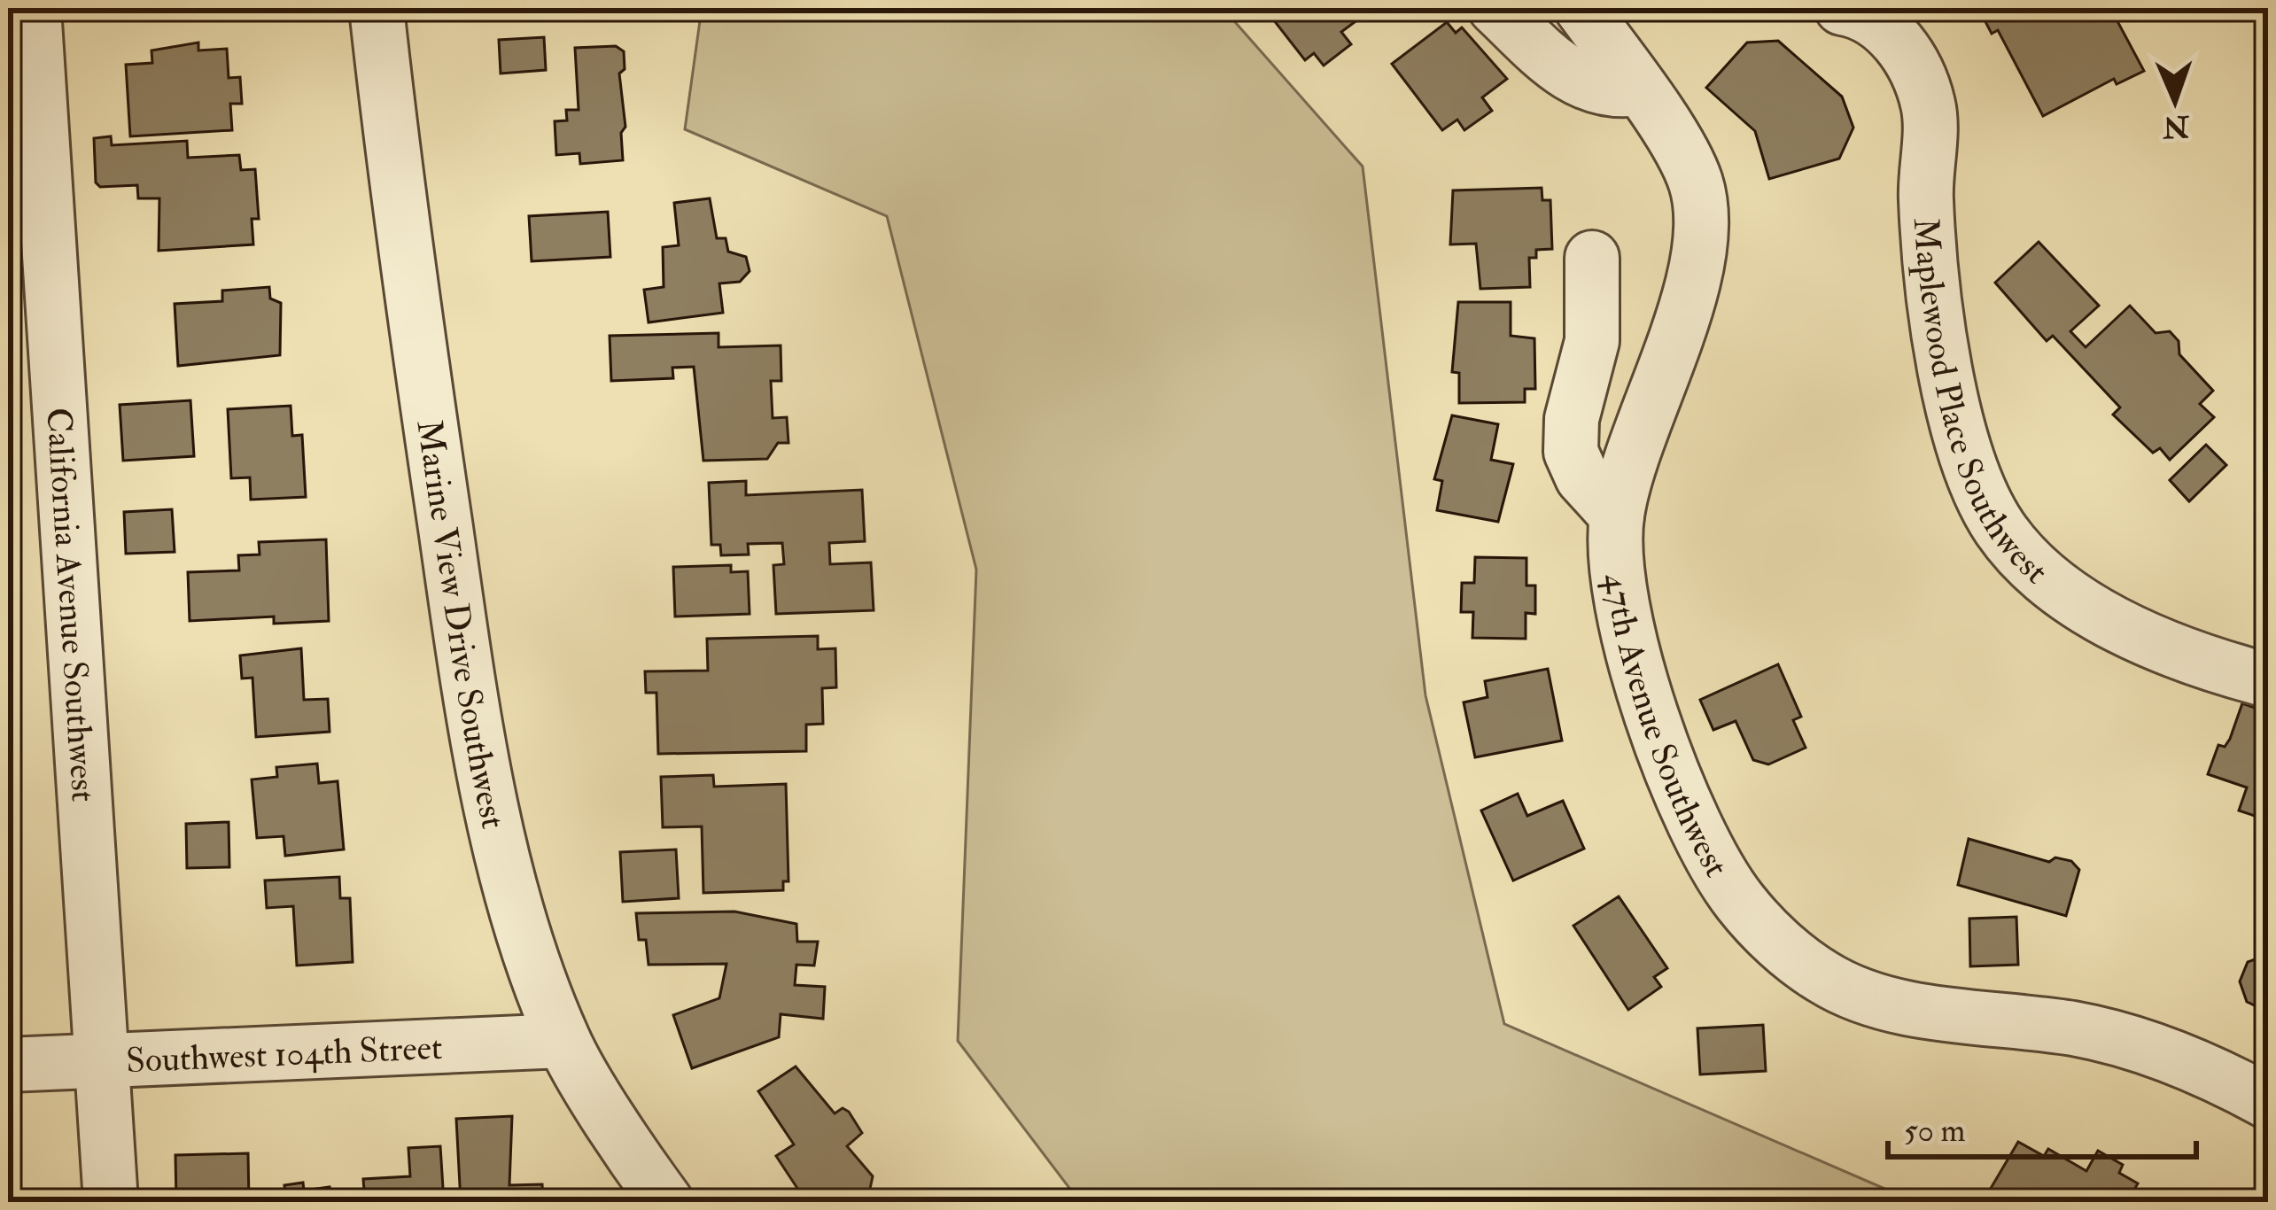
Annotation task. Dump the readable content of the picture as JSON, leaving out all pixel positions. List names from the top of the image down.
{
  "streets": {
    "street": [
      "Maplewood Place Southwest",
      "California Avenue Southwest",
      "Marine View Drive Southwest",
      "47th Avenue Southwest",
      "Southwest 104th Street"
    ]
  },
  "crossings": [
    ["California Avenue Southwest", "Southwest 104th Street"],
    ["Marine View Drive Southwest", "Southwest 104th Street"]
  ],
  "scale_bar": "50 m",
  "north": "bottom"
}
